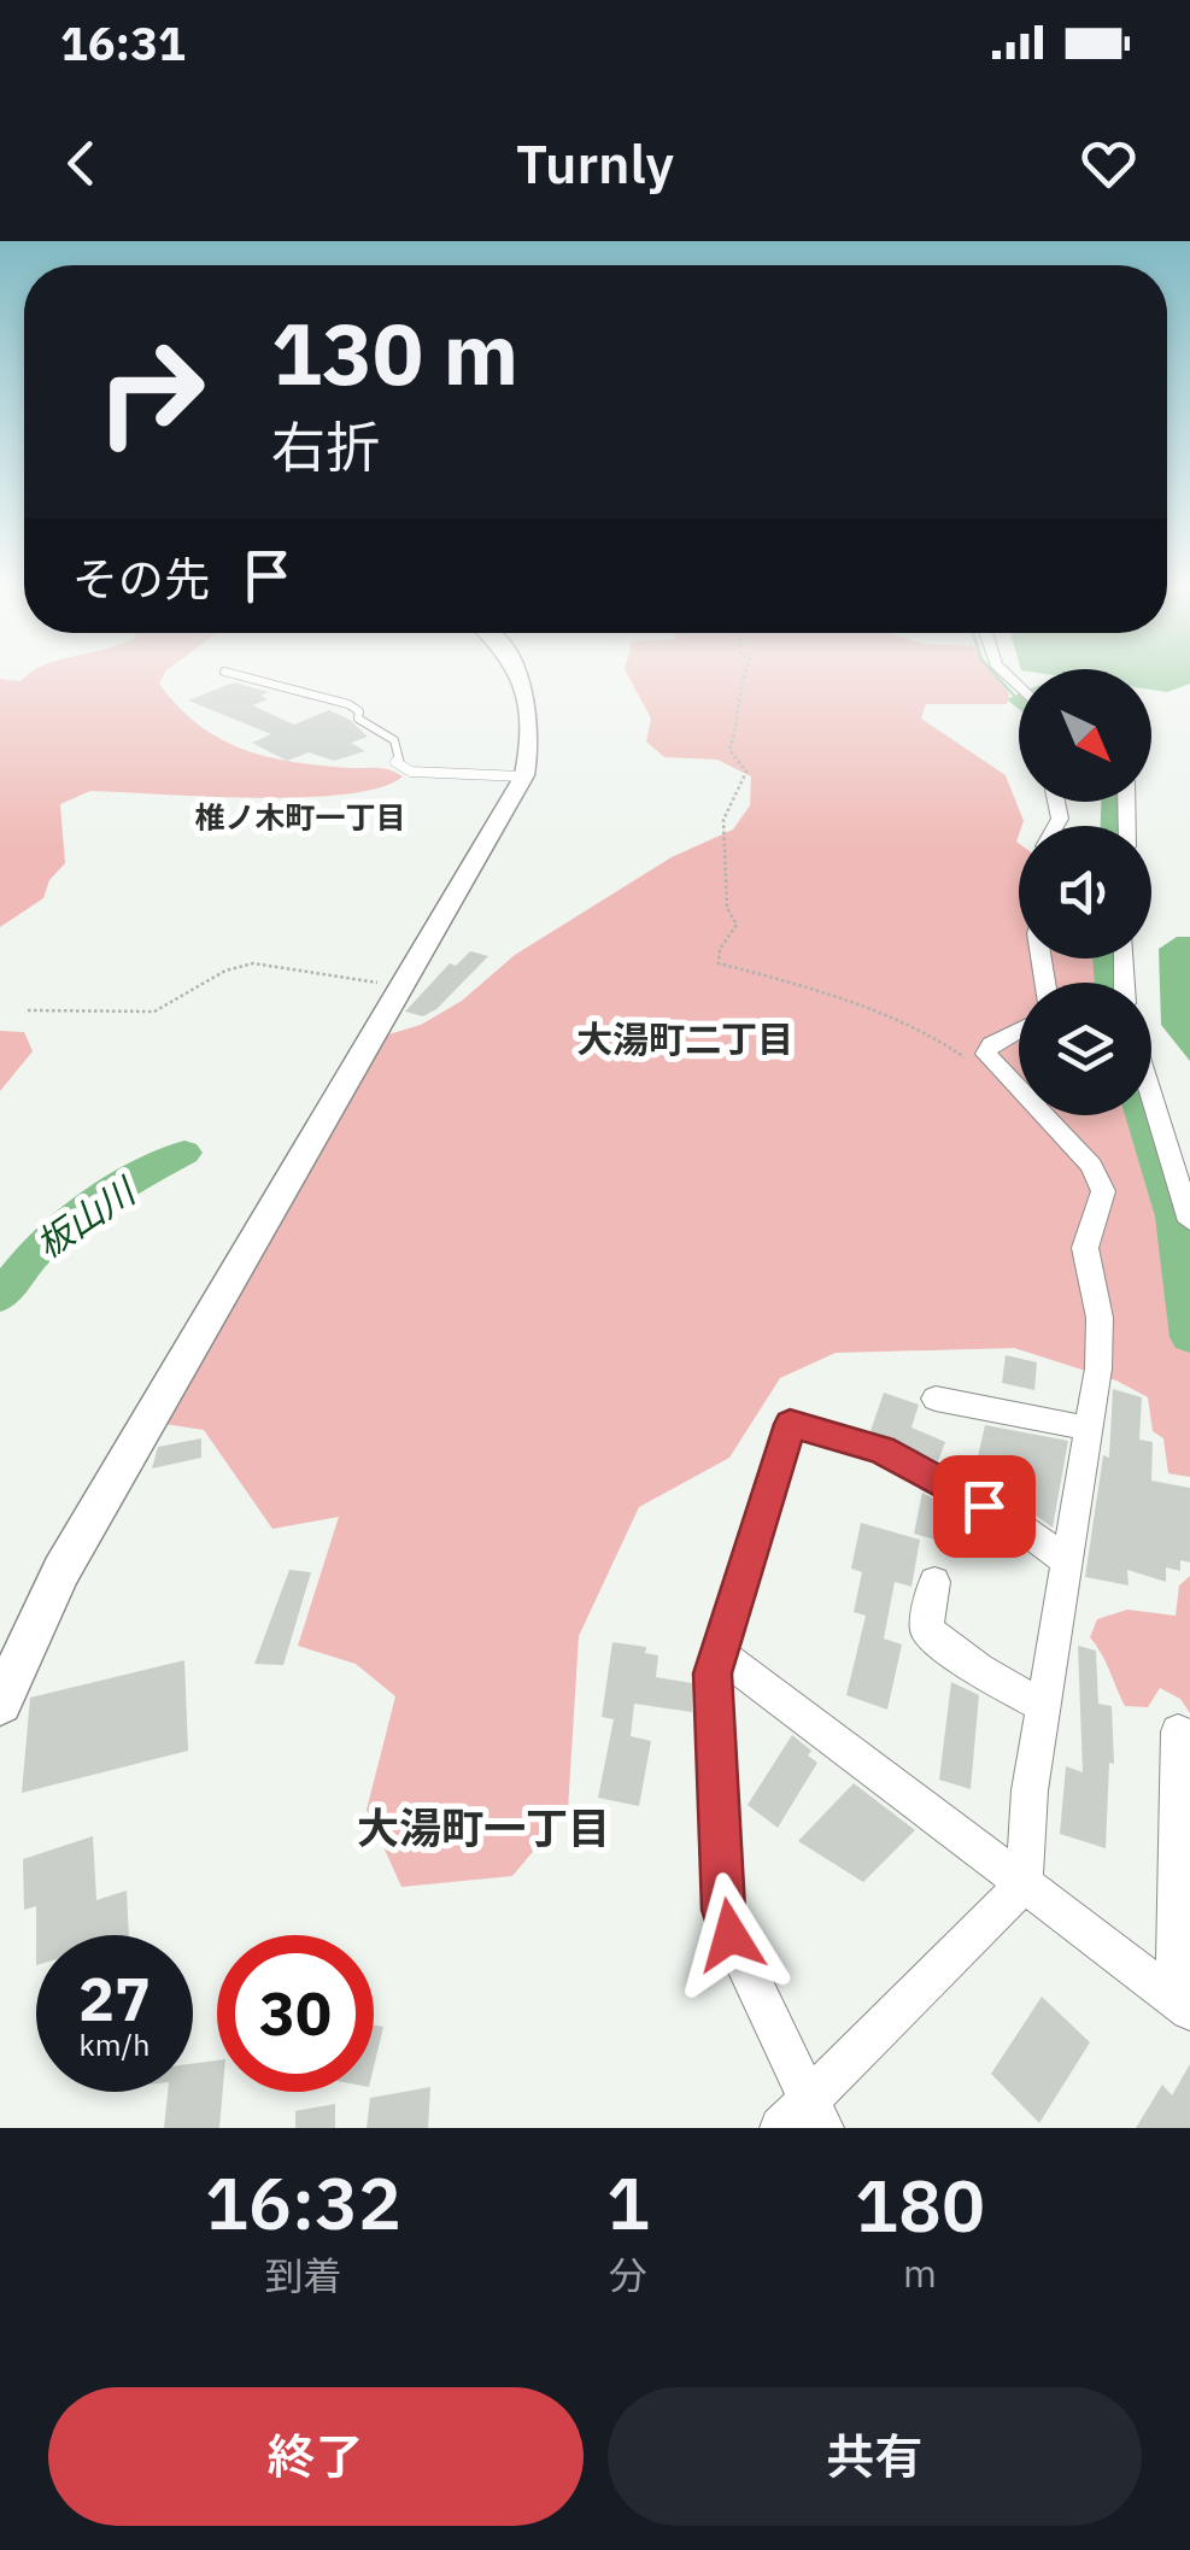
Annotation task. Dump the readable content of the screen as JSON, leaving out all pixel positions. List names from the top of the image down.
{
  "districts": ["椎ノ木町一丁目", "大湯町二丁目", "大湯町一丁目"],
  "water": ["板山川"],
  "north": "bottom right",
  "page": {
    "status": "16:31",
    "header": "Turnly",
    "turn": ["130 m", "右折"],
    "then": "その先",
    "speed": "27 km/h",
    "limit": "30",
    "eta": [
      "16:32",
      "到着",
      "1",
      "分",
      "180",
      "m"
    ],
    "buttons": ["終了", "共有"]
  }
}
